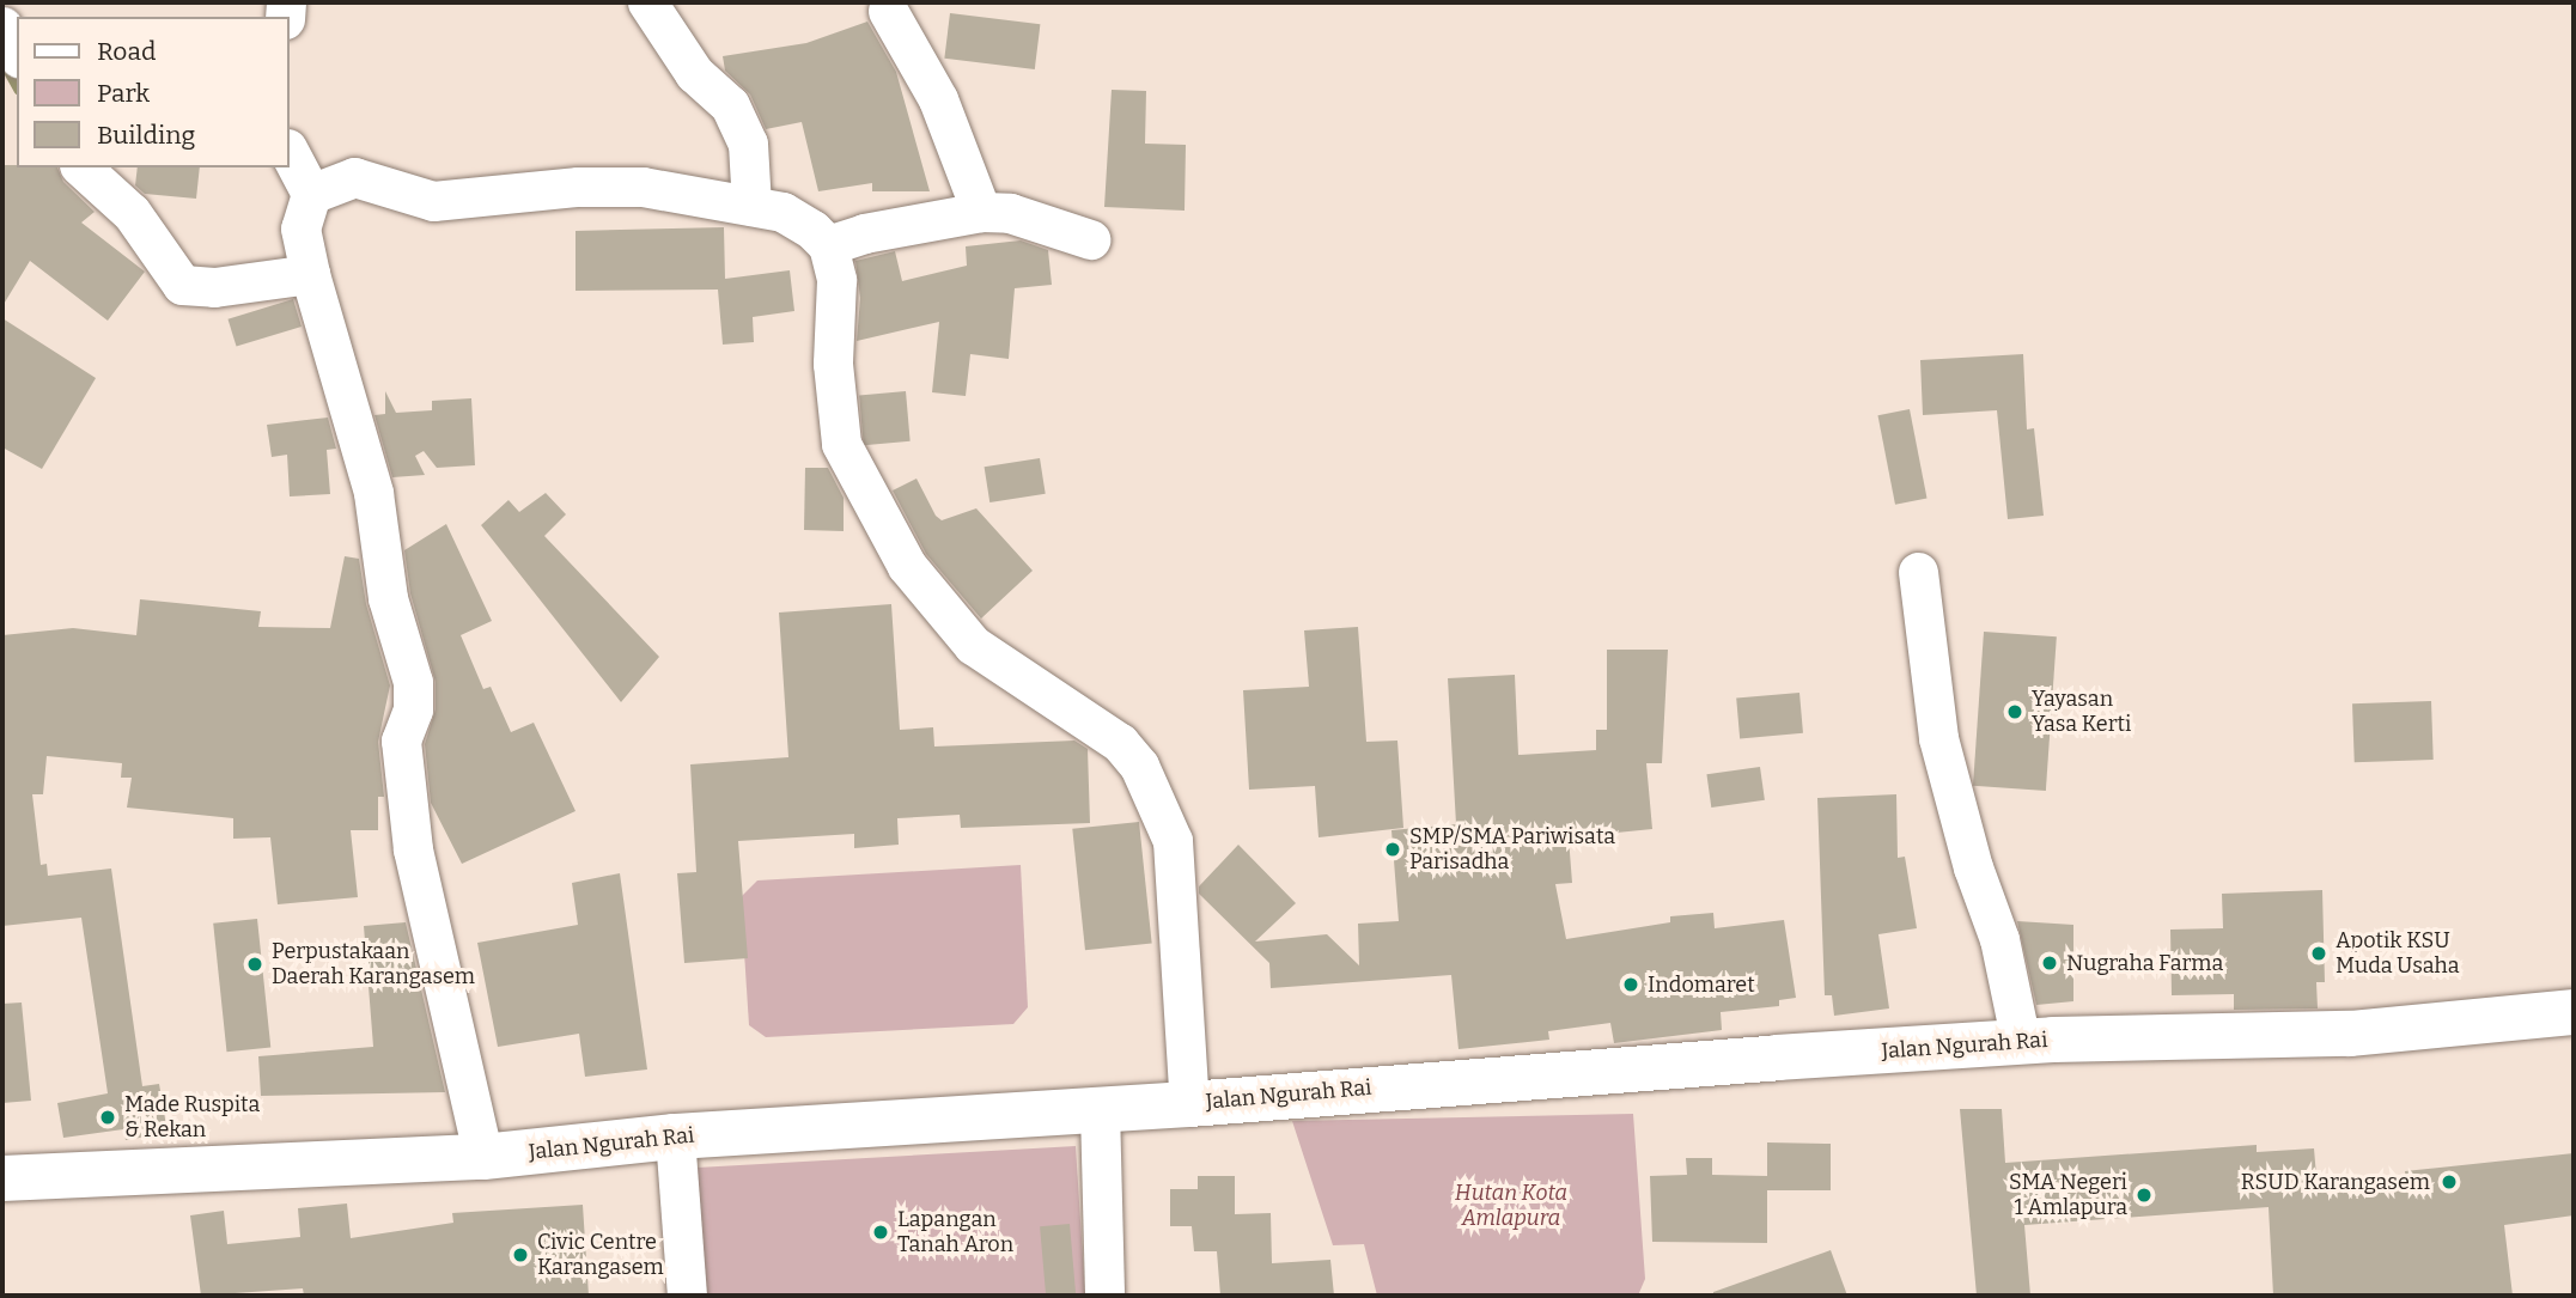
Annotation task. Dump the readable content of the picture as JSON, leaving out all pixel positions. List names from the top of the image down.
{
  "streets": {
    "street": ["Jalan Ngurah Rai"]
  },
  "parks": ["Hutan Kota Amlapura"],
  "places": [
    "Yayasan Yasa Kerti",
    "SMP/SMA Pariwisata Parisadha",
    "Apotik KSU Muda Usaha",
    "Nugraha Farma",
    "Perpustakaan Daerah Karangasem",
    "Indomaret",
    "Made Ruspita & Rekan",
    "RSUD Karangasem",
    "SMA Negeri 1 Amlapura",
    "Lapangan Tanah Aron",
    "Civic Centre Karangasem"
  ],
  "legend": ["Road", "Park", "Building"]
}
